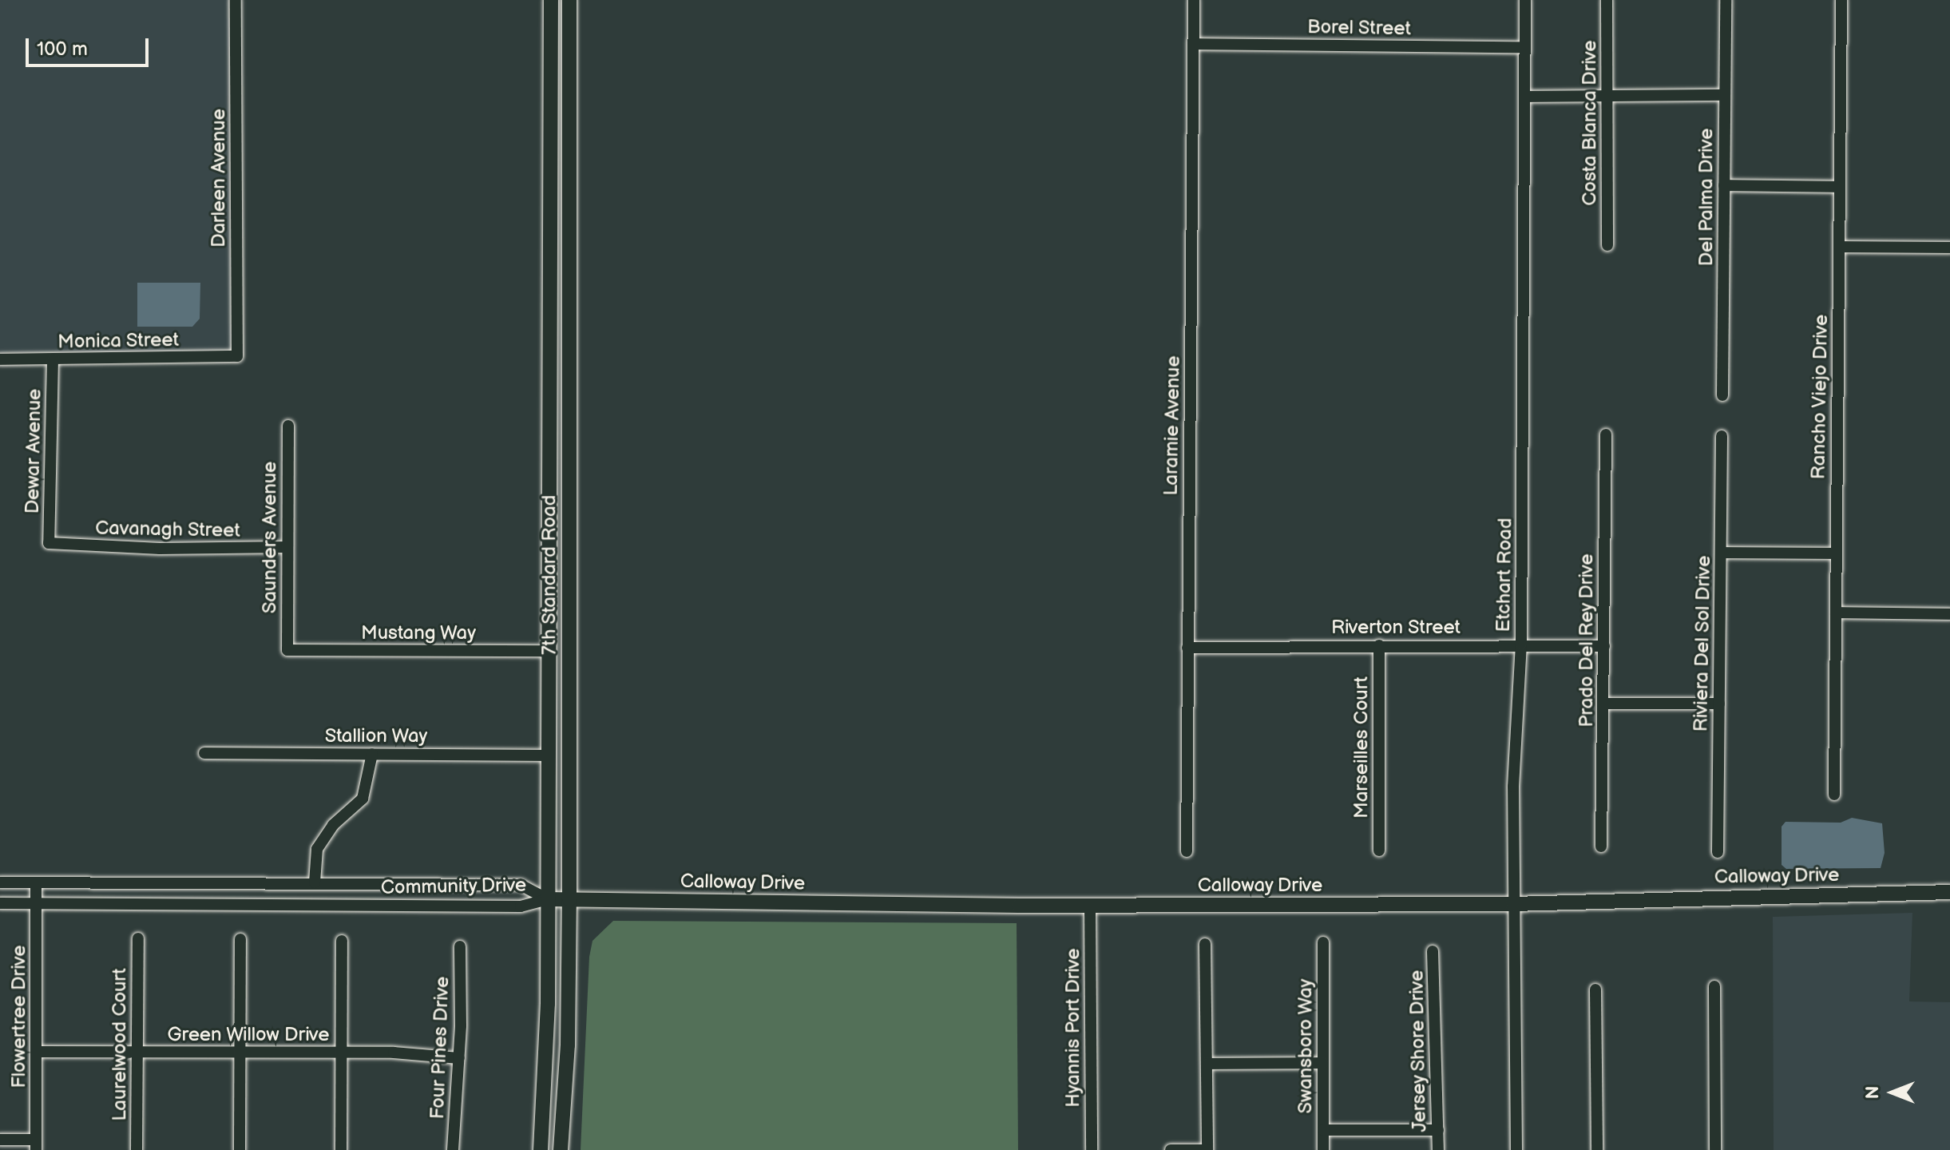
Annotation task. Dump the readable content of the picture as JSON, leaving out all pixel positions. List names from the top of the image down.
{
  "streets": {
    "main road": ["7th Standard Road", "Calloway Drive"],
    "street": [
      "Borel Street",
      "Costa Blanca Drive",
      "Darleen Avenue",
      "Del Palma Drive",
      "Monica Street",
      "Rancho Viejo Drive",
      "Laramie Avenue",
      "Dewar Avenue",
      "Cavanagh Street",
      "Saunders Avenue",
      "Etchart Road",
      "Riverton Street",
      "Mustang Way",
      "Prado Del Rey Drive",
      "Riviera Del Sol Drive",
      "Stallion Way",
      "Marseilles Court",
      "Community Drive",
      "Flowertree Drive",
      "Hyannis Port Drive",
      "Green Willow Drive",
      "Laurelwood Court",
      "Swansboro Way",
      "Four Pines Drive",
      "Jersey Shore Drive"
    ]
  },
  "crossings": [
    ["Borel Street", "Laramie Avenue"],
    ["Borel Street", "Etchart Road"],
    ["Darleen Avenue", "Monica Street"],
    ["Monica Street", "Dewar Avenue"],
    ["Laramie Avenue", "Riverton Street"],
    ["Dewar Avenue", "Cavanagh Street"],
    ["Cavanagh Street", "Saunders Avenue"],
    ["Saunders Avenue", "Mustang Way"],
    ["7th Standard Road", "Mustang Way"],
    ["7th Standard Road", "Stallion Way"],
    ["7th Standard Road", "Calloway Drive"],
    ["7th Standard Road", "Community Drive"],
    ["Etchart Road", "Riverton Street"],
    ["Etchart Road", "Calloway Drive"],
    ["Riverton Street", "Prado Del Rey Drive"],
    ["Riverton Street", "Marseilles Court"],
    ["Calloway Drive", "Community Drive"],
    ["Calloway Drive", "Hyannis Port Drive"],
    ["Community Drive", "Flowertree Drive"],
    ["Flowertree Drive", "Green Willow Drive"],
    ["Green Willow Drive", "Laurelwood Court"],
    ["Green Willow Drive", "Four Pines Drive"]
  ],
  "scale_bar": "100 m",
  "north": "left"
}
